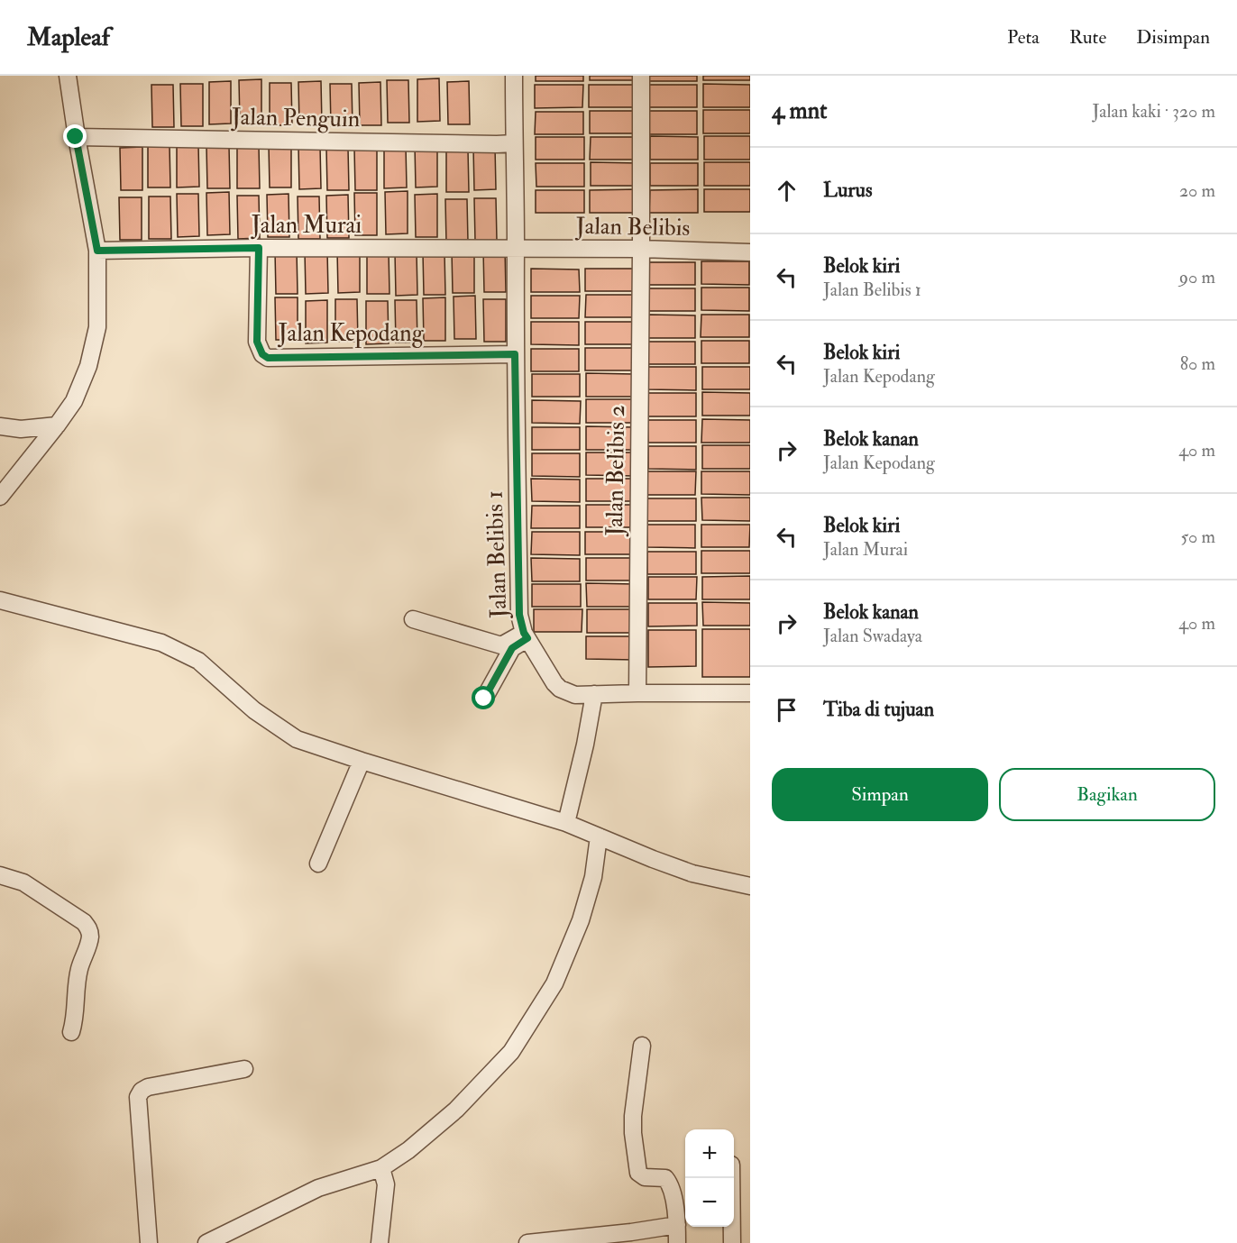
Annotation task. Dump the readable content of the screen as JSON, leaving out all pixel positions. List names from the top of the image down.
{
  "streets": {
    "street": [
      "Jalan Penguin",
      "Jalan Murai",
      "Jalan Belibis",
      "Jalan Kepodang",
      "Jalan Belibis 2",
      "Jalan Belibis 1"
    ]
  },
  "crossings": [
    ["Jalan Penguin", "Jalan Belibis 1"],
    ["Jalan Murai", "Jalan Belibis"],
    ["Jalan Murai", "Jalan Kepodang"],
    ["Jalan Murai", "Jalan Belibis 1"],
    ["Jalan Belibis", "Jalan Belibis 2"],
    ["Jalan Belibis", "Jalan Belibis 1"],
    ["Jalan Kepodang", "Jalan Belibis 1"],
    ["Jalan Belibis 2", "Jalan Belibis 1"]
  ],
  "page": {
    "header": "Mapleaf",
    "nav": ["Peta", "Rute", "Disimpan"],
    "heading": ["4 mnt", "Jalan kaki · 320 m"],
    "list": [
      ["Lurus", "20 m"],
      ["Belok kiri", "Jalan Belibis 1", "90 m"],
      ["Belok kiri", "Jalan Kepodang", "80 m"],
      ["Belok kanan", "Jalan Kepodang", "40 m"],
      ["Belok kiri", "Jalan Murai", "50 m"],
      ["Belok kanan", "Jalan Swadaya", "40 m"],
      "Tiba di tujuan"
    ],
    "buttons": ["Simpan", "Bagikan"],
    "map_buttons": ["+", "−"]
  }
}
